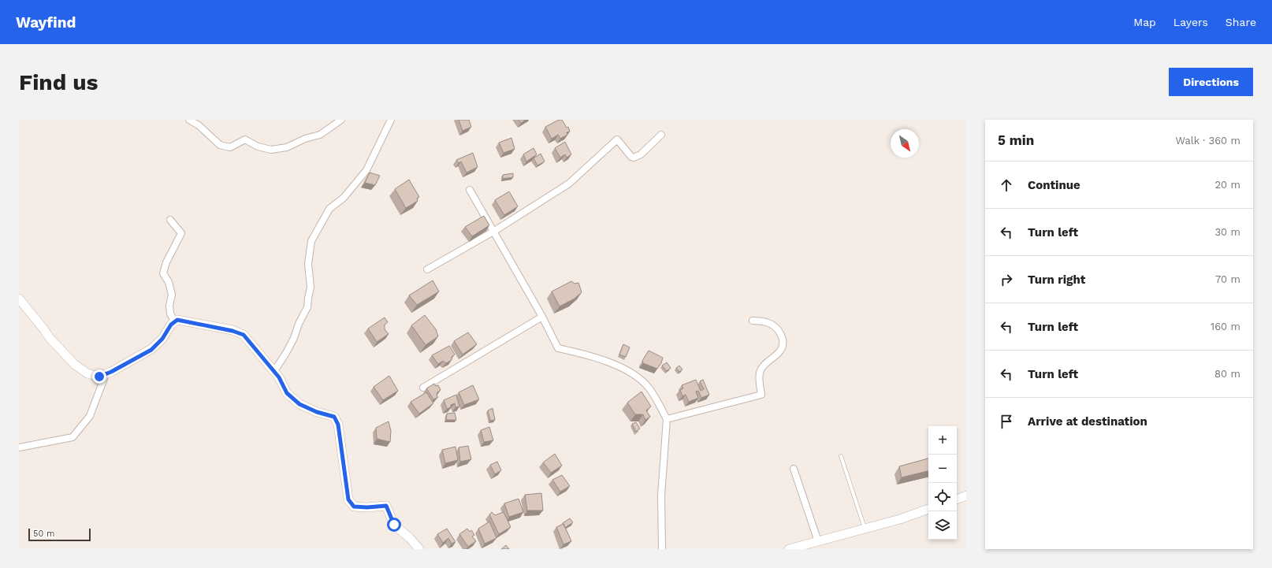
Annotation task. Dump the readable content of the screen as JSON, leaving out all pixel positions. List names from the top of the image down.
{
  "scale_bar": "50 m",
  "north": "bottom right",
  "page": {
    "header": "Wayfind",
    "nav": ["Map", "Layers", "Share"],
    "buttons": "Directions",
    "title": "Find us",
    "heading": ["5 min", "Walk · 360 m"],
    "list": [
      ["Continue", "20 m"],
      ["Turn left", "30 m"],
      ["Turn right", "70 m"],
      ["Turn left", "160 m"],
      ["Turn left", "80 m"],
      "Arrive at destination"
    ],
    "map_buttons": ["+", "−"],
    "scale": "50 m"
  }
}
